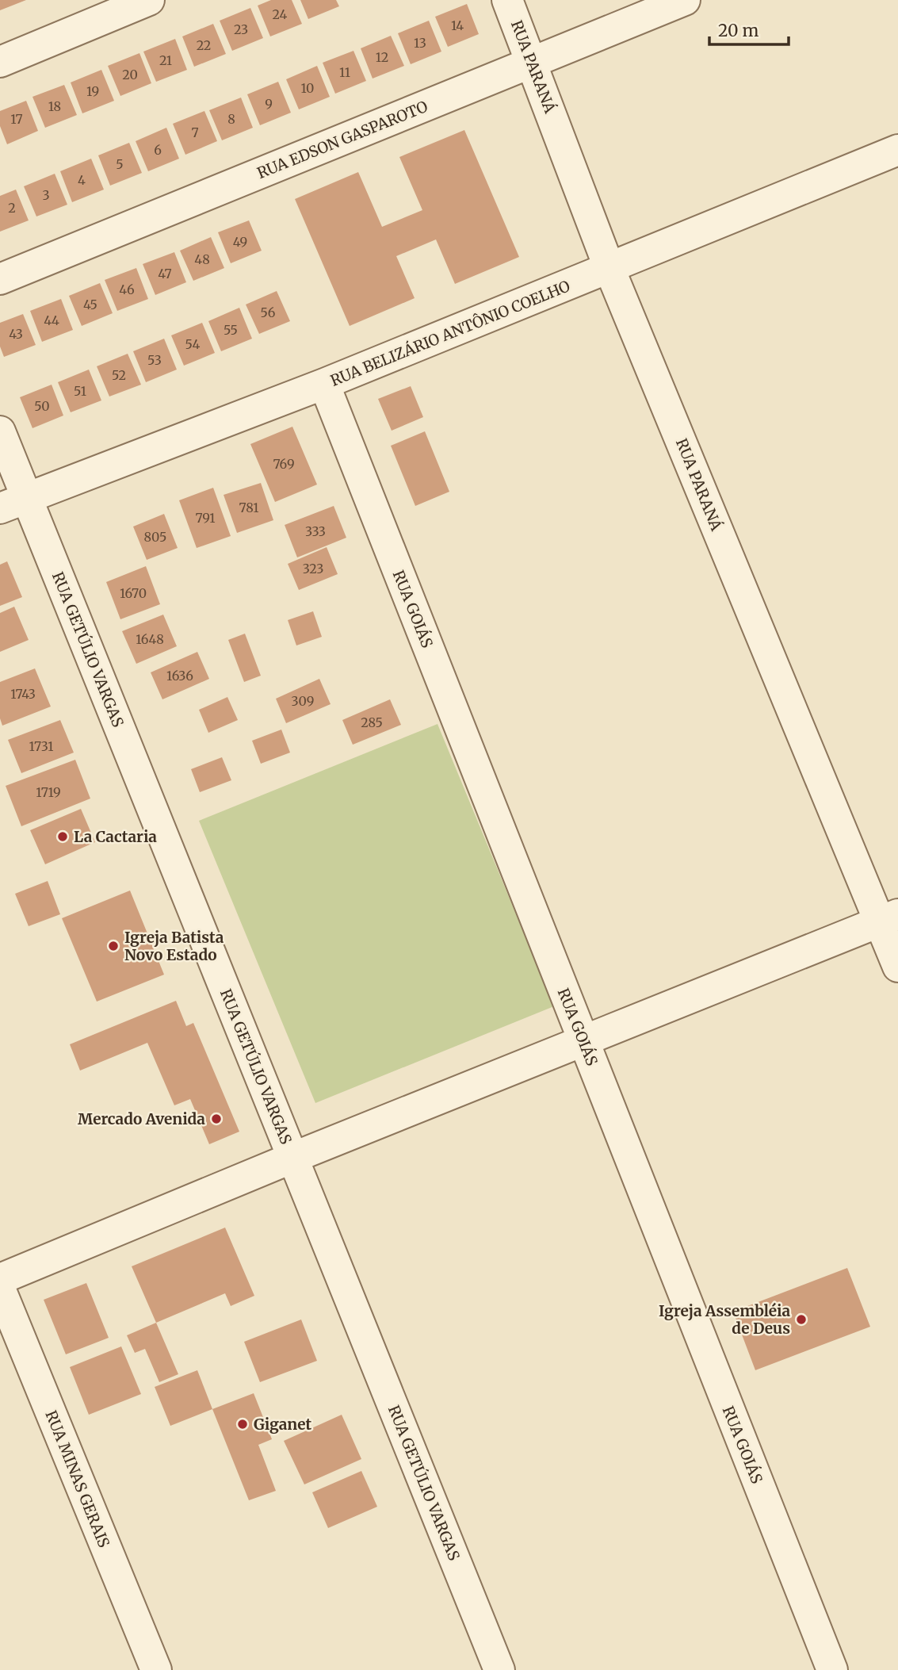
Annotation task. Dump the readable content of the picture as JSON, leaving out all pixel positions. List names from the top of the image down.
{
  "streets": {
    "street": [
      "RUA PARANÁ",
      "RUA EDSON GASPAROTO",
      "RUA BELIZÁRIO ANTÔNIO COELHO",
      "RUA GOIÁS",
      "RUA GETÚLIO VARGAS",
      "RUA MINAS GERAIS"
    ]
  },
  "crossings": [
    ["RUA PARANÁ", "RUA EDSON GASPAROTO"],
    ["RUA PARANÁ", "RUA BELIZÁRIO ANTÔNIO COELHO"],
    ["RUA BELIZÁRIO ANTÔNIO COELHO", "RUA GOIÁS"],
    ["RUA BELIZÁRIO ANTÔNIO COELHO", "RUA GETÚLIO VARGAS"]
  ],
  "places": [
    "La Cactaria",
    "Igreja Batista Novo Estado",
    "Mercado Avenida",
    "Igreja Assembléia de Deus",
    "Giganet"
  ],
  "house_numbers": [
    "24",
    "14",
    "23",
    "13",
    "22",
    "12",
    "21",
    "11",
    "20",
    "10",
    "19",
    "9",
    "18",
    "17",
    "8",
    "7",
    "6",
    "5",
    "4",
    "3",
    "2",
    "49",
    "48",
    "47",
    "46",
    "45",
    "56",
    "44",
    "55",
    "43",
    "54",
    "53",
    "52",
    "51",
    "50",
    "769",
    "781",
    "791",
    "333",
    "805",
    "323",
    "1670",
    "1648",
    "1636",
    "1743",
    "309",
    "285",
    "1731",
    "1719"
  ],
  "scale_bar": "20 m"
}
